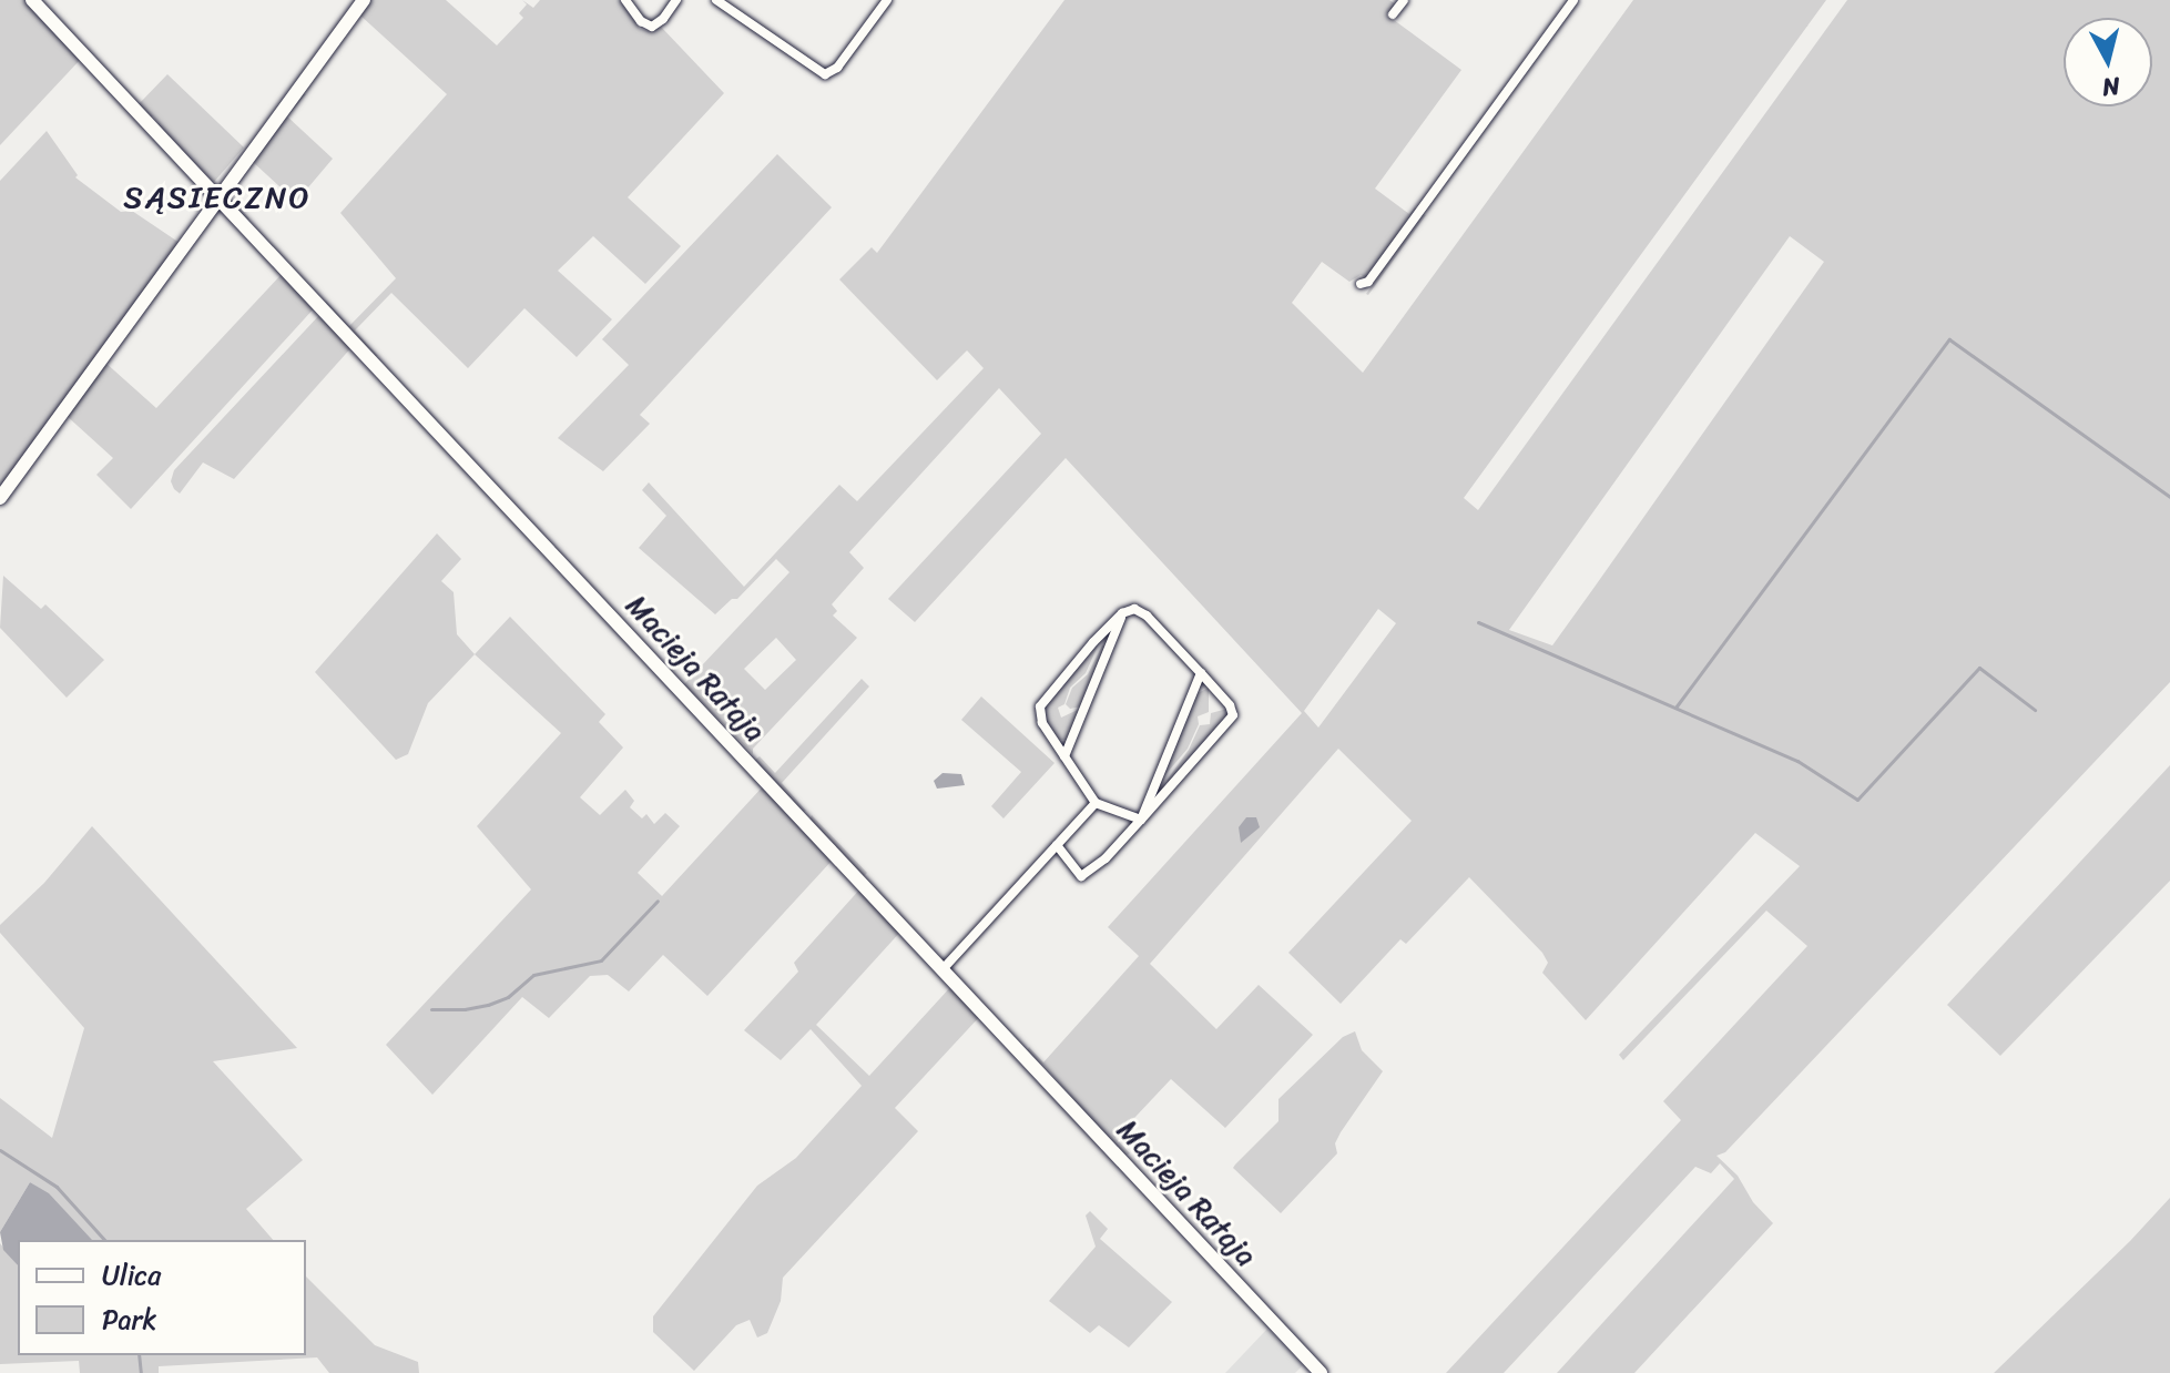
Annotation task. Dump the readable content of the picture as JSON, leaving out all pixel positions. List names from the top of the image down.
{
  "streets": {
    "street": ["Macieja Rataja"]
  },
  "districts": ["SĄSIECZNO"],
  "legend": ["Ulica", "Park"],
  "north": "bottom"
}
